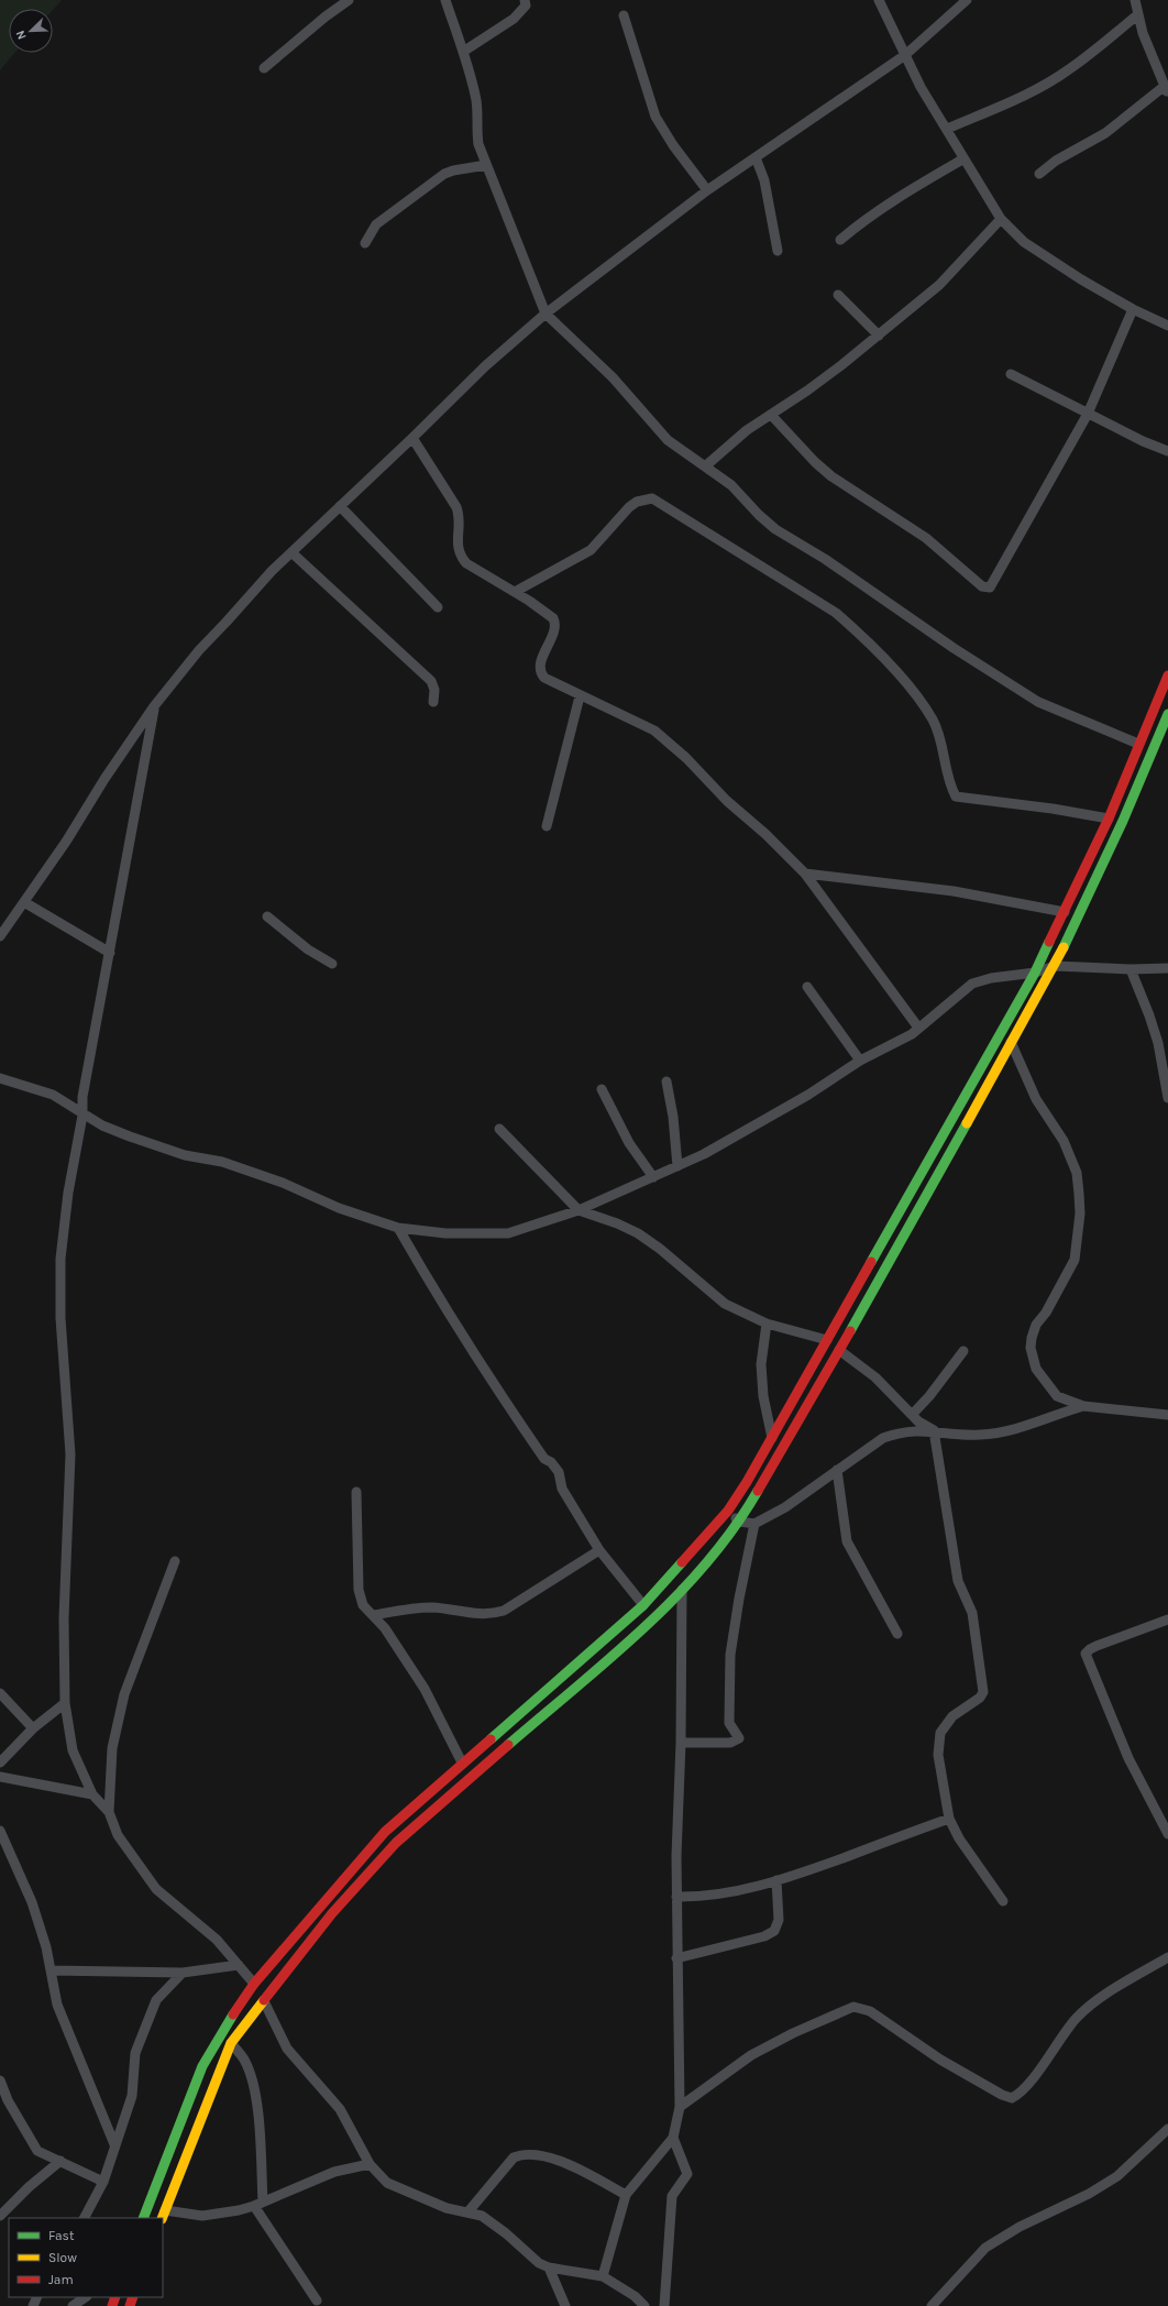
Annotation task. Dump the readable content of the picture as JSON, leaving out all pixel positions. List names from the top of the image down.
{
  "legend": ["Fast", "Slow", "Jam"],
  "north": "bottom left"
}
